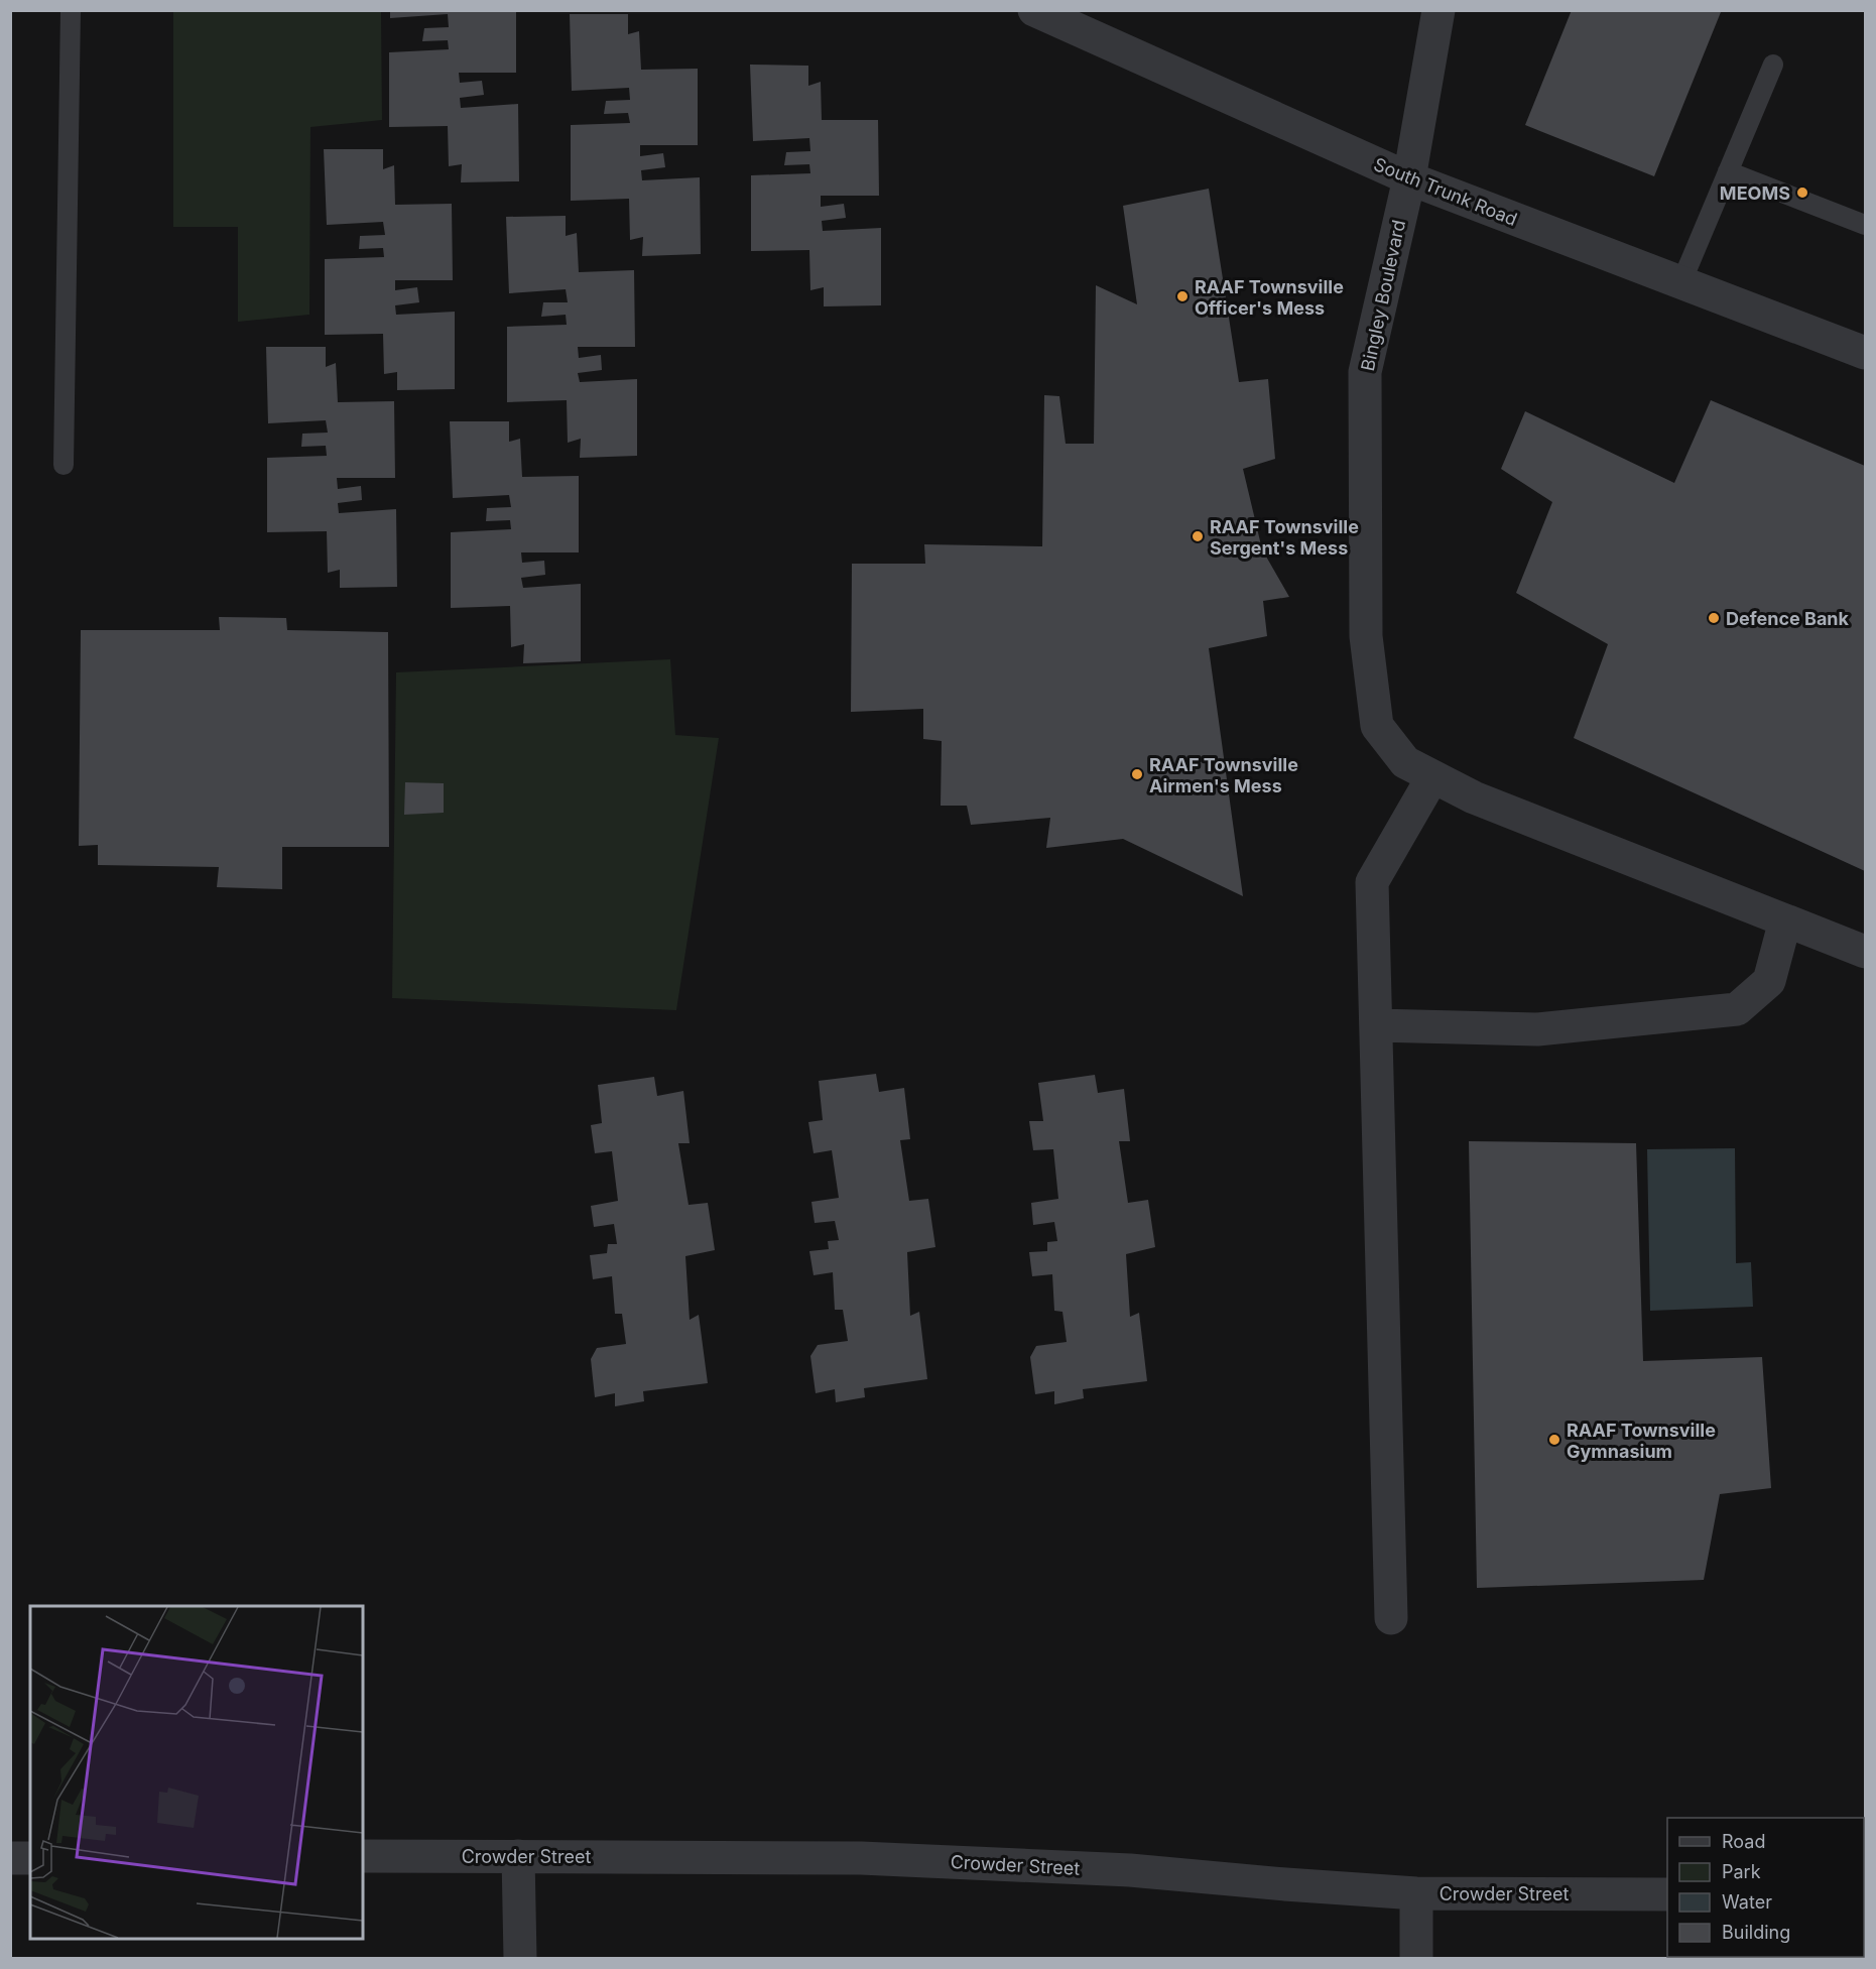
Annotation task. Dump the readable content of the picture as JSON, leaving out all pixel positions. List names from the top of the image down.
{
  "streets": {
    "street": ["South Trunk Road", "Bingley Boulevard", "Crowder Street"]
  },
  "crossings": [
    ["South Trunk Road", "Bingley Boulevard"]
  ],
  "places": [
    "MEOMS",
    "RAAF Townsville Officer's Mess",
    "RAAF Townsville Sergent's Mess",
    "Defence Bank",
    "RAAF Townsville Airmen's Mess",
    "RAAF Townsville Gymnasium"
  ],
  "legend": [
    "Road",
    "Park",
    "Water",
    "Building"
  ]
}
